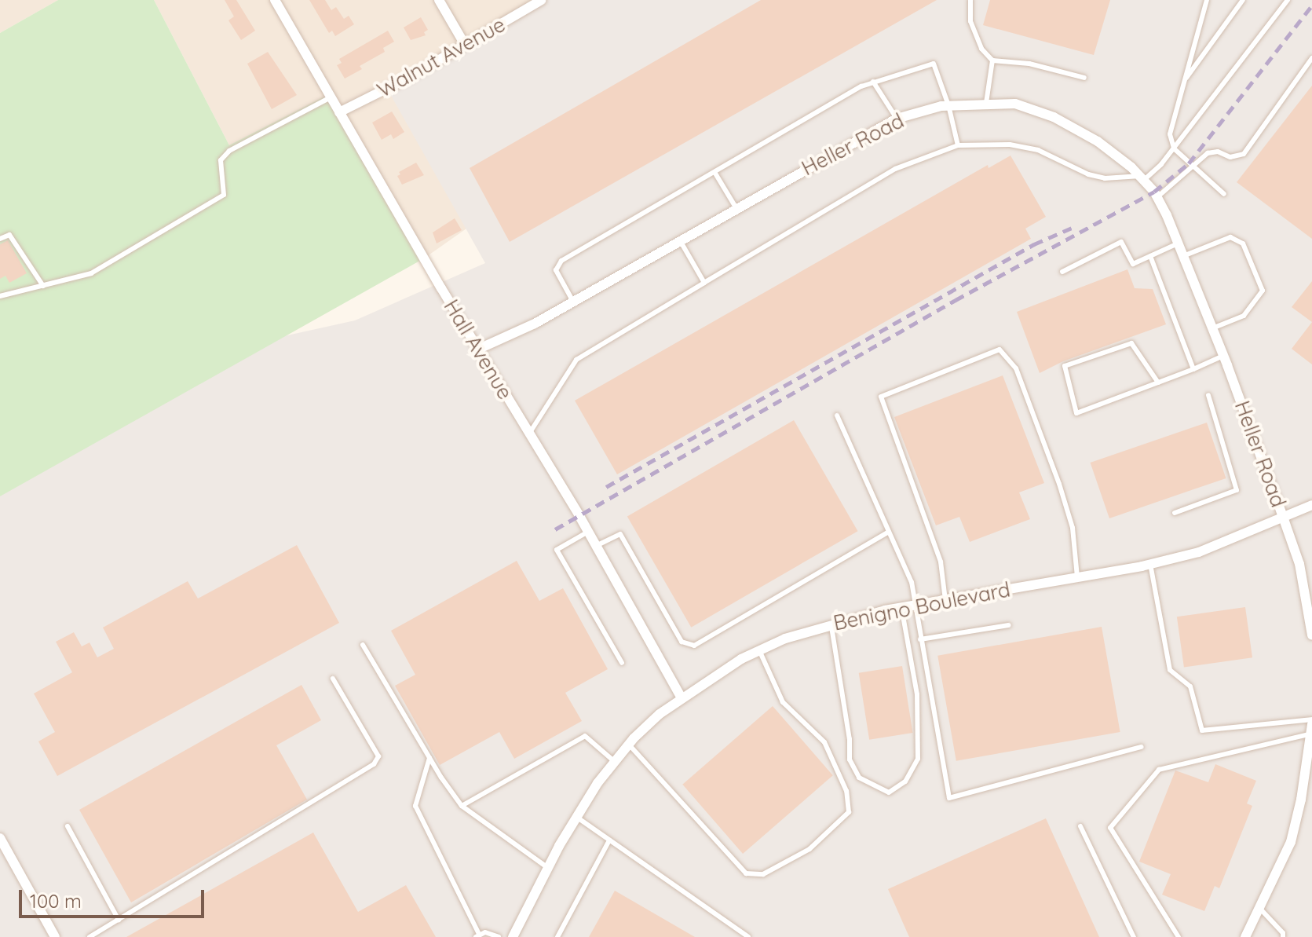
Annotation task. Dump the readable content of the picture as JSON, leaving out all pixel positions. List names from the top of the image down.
{
  "streets": {
    "street": [
      "Walnut Avenue",
      "Heller Road",
      "Hall Avenue",
      "Benigno Boulevard"
    ]
  },
  "crossings": [
    ["Walnut Avenue", "Hall Avenue"],
    ["Heller Road", "Hall Avenue"],
    ["Heller Road", "Benigno Boulevard"],
    ["Hall Avenue", "Benigno Boulevard"]
  ],
  "scale_bar": "100 m"
}
